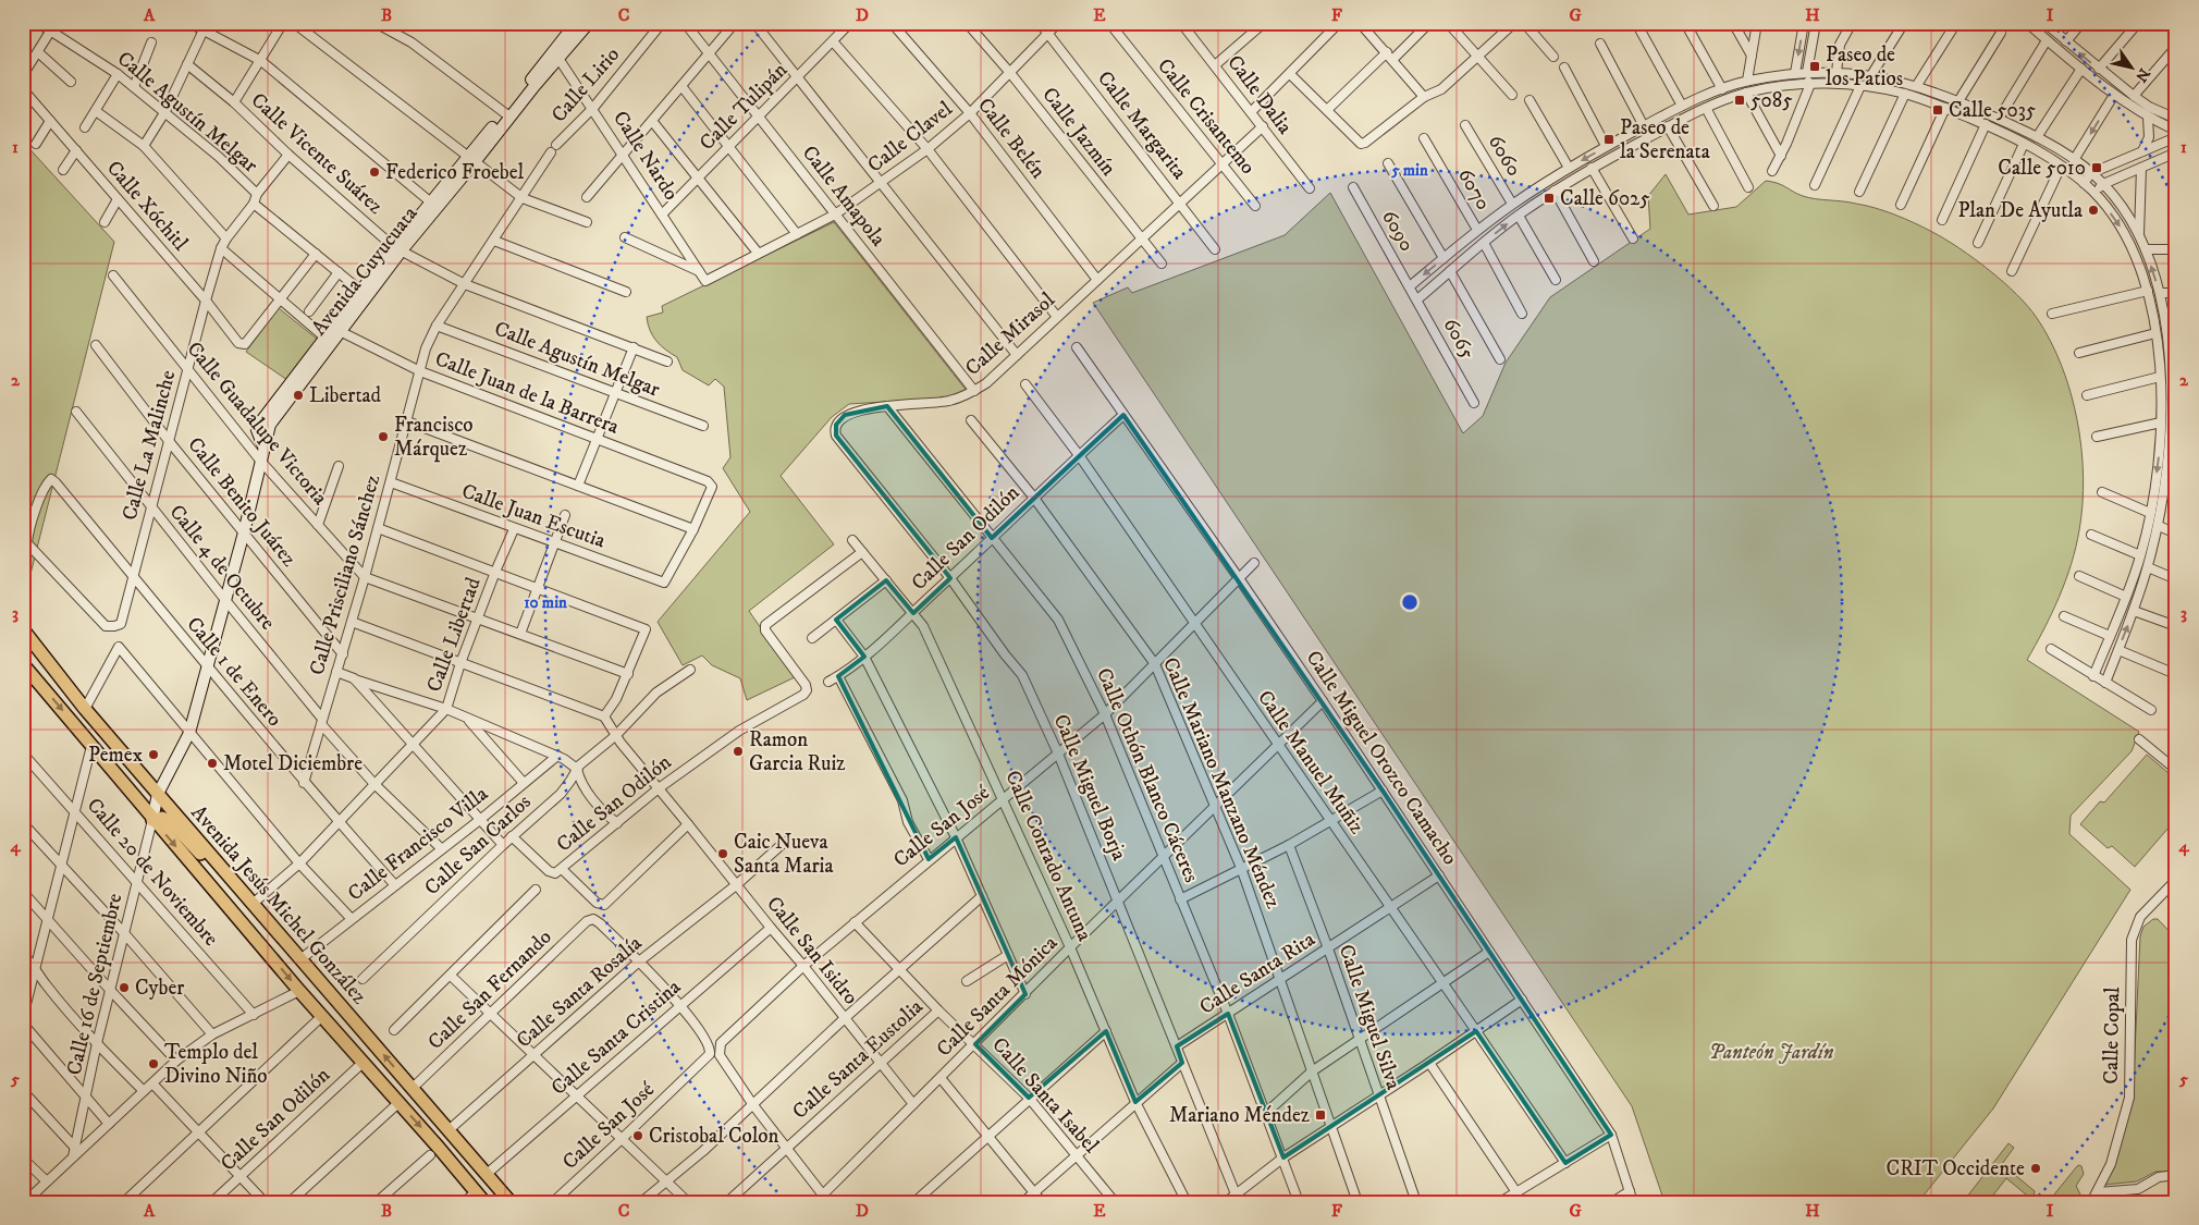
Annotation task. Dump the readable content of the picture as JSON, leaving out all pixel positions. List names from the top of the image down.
{
  "streets": {
    "main road": ["Avenida Jesús Michel González"],
    "street": [
      "Calle Lirio",
      "Calle Dalia",
      "Calle Tulipán",
      "Calle Agustín Melgar",
      "Calle Crisantemo",
      "Calle Margarita",
      "Calle Jazmín",
      "Calle Clavel",
      "Calle Belén",
      "Calle Vicente Suárez",
      "Calle Nardo",
      "6060",
      "6070",
      "Calle Amapola",
      "Calle Xóchitl",
      "6090",
      "Avenida Cuyucuata",
      "Calle Mirasol",
      "6065",
      "Calle Juan de la Barrera",
      "Calle Guadalupe Victoria",
      "Calle La Malinche",
      "Calle Benito Juárez",
      "Calle Juan Escutia",
      "Calle San Odilón",
      "Calle 4 de Octubre",
      "Calle Prisciliano Sánchez",
      "Calle Libertad",
      "Calle 1 de Enero",
      "Calle Miguel Orozco Camacho",
      "Calle Manuel Muñiz",
      "Calle Othón Blanco Cáceres",
      "Calle Mariano Manzano Méndez",
      "Calle Miguel Borja",
      "Calle San José",
      "Calle Francisco Villa",
      "Calle San Carlos",
      "Calle Conrado Antuna",
      "Calle 20 de Noviembre",
      "Calle San Isidro",
      "Calle Santa Rita",
      "Calle 16 de Septiembre",
      "Calle San Fernando",
      "Calle Santa Rosalía",
      "Calle Santa Mónica",
      "Calle Miguel Silva",
      "Calle Copal",
      "Calle Santa Cristina",
      "Calle Santa Eustolia",
      "Calle Santa Isabel"
    ]
  },
  "crossings": [
    ["Calle Lirio", "Calle Nardo"],
    ["Calle Dalia", "Calle Mirasol"],
    ["Calle Tulipán", "Calle Nardo"],
    ["Calle Tulipán", "Calle Amapola"],
    ["Calle Agustín Melgar", "Avenida Cuyucuata"],
    ["Calle Agustín Melgar", "Calle La Malinche"],
    ["Calle Agustín Melgar", "Calle Prisciliano Sánchez"],
    ["Calle Crisantemo", "Calle Mirasol"],
    ["Calle Margarita", "Calle Clavel"],
    ["Calle Margarita", "Calle Mirasol"],
    ["Calle Jazmín", "Calle Clavel"],
    ["Calle Jazmín", "Calle Mirasol"],
    ["Calle Clavel", "Calle Belén"],
    ["Calle Clavel", "Calle Nardo"],
    ["Calle Clavel", "Calle Amapola"],
    ["Calle Belén", "Calle Mirasol"],
    ["Calle Vicente Suárez", "Avenida Cuyucuata"],
    ["Calle Vicente Suárez", "Calle La Malinche"],
    ["Calle Vicente Suárez", "Calle Prisciliano Sánchez"],
    ["Calle Nardo", "Avenida Cuyucuata"],
    ["Calle Amapola", "Calle Mirasol"],
    ["Calle Xóchitl", "Calle La Malinche"],
    ["6090", "6065"],
    ["Avenida Cuyucuata", "Calle Juan de la Barrera"],
    ["Avenida Cuyucuata", "Calle Guadalupe Victoria"],
    ["Avenida Cuyucuata", "Calle Benito Juárez"],
    ["Avenida Cuyucuata", "Calle 4 de Octubre"],
    ["Avenida Cuyucuata", "Calle 1 de Enero"],
    ["Avenida Cuyucuata", "Avenida Jesús Michel González"],
    ["Avenida Cuyucuata", "Calle 16 de Septiembre"],
    ["Calle Mirasol", "Calle Othón Blanco Cáceres"],
    ["Calle Mirasol", "Calle Miguel Borja"],
    ["Calle Juan de la Barrera", "Calle Juan Escutia"],
    ["Calle Juan de la Barrera", "Calle Prisciliano Sánchez"],
    ["Calle Guadalupe Victoria", "Calle La Malinche"],
    ["Calle Guadalupe Victoria", "Calle Prisciliano Sánchez"],
    ["Calle Guadalupe Victoria", "Calle Libertad"],
    ["Calle La Malinche", "Calle Benito Juárez"],
    ["Calle La Malinche", "Calle 4 de Octubre"],
    ["Calle La Malinche", "Calle 1 de Enero"],
    ["Calle Benito Juárez", "Calle Prisciliano Sánchez"],
    ["Calle Juan Escutia", "Calle Prisciliano Sánchez"],
    ["Calle Juan Escutia", "Calle Libertad"],
    ["Calle San Odilón", "Calle Miguel Orozco Camacho"],
    ["Calle San Odilón", "Calle Manuel Muñiz"],
    ["Calle San Odilón", "Calle Othón Blanco Cáceres"],
    ["Calle San Odilón", "Calle Mariano Manzano Méndez"],
    ["Calle San Odilón", "Calle Miguel Borja"],
    ["Calle San Odilón", "Calle San Carlos"],
    ["Calle San Odilón", "Calle Conrado Antuna"],
    ["Calle San Odilón", "Avenida Jesús Michel González"],
    ["Calle San Odilón", "Calle San Isidro"],
    ["Calle 4 de Octubre", "Calle Prisciliano Sánchez"],
    ["Calle 4 de Octubre", "Calle Libertad"],
    ["Calle 4 de Octubre", "Calle Francisco Villa"],
    ["Calle Prisciliano Sánchez", "Calle 1 de Enero"],
    ["Calle Libertad", "Calle 1 de Enero"],
    ["Calle Libertad", "Avenida Jesús Michel González"],
    ["Calle 1 de Enero", "Calle Francisco Villa"],
    ["Calle Miguel Orozco Camacho", "Calle San José"],
    ["Calle Miguel Orozco Camacho", "Calle Santa Rita"],
    ["Calle Miguel Orozco Camacho", "Calle Santa Mónica"],
    ["Calle Manuel Muñiz", "Calle San José"],
    ["Calle Manuel Muñiz", "Calle Santa Rita"],
    ["Calle Manuel Muñiz", "Calle Santa Mónica"],
    ["Calle Othón Blanco Cáceres", "Calle San José"],
    ["Calle Othón Blanco Cáceres", "Calle Santa Rita"],
    ["Calle Othón Blanco Cáceres", "Calle Santa Mónica"],
    ["Calle Mariano Manzano Méndez", "Calle San José"],
    ["Calle Mariano Manzano Méndez", "Calle Santa Rita"],
    ["Calle Mariano Manzano Méndez", "Calle Santa Mónica"],
    ["Calle Miguel Borja", "Calle San José"],
    ["Calle Miguel Borja", "Calle Santa Rita"],
    ["Calle Miguel Borja", "Calle Santa Mónica"],
    ["Calle San José", "Calle Conrado Antuna"],
    ["Calle San José", "Calle San Isidro"],
    ["Calle San José", "Calle Santa Cristina"],
    ["Calle San José", "Calle Santa Isabel"],
    ["Calle Francisco Villa", "Avenida Jesús Michel González"],
    ["Calle San Carlos", "Calle San Isidro"],
    ["Calle Conrado Antuna", "Calle Santa Mónica"],
    ["Calle 20 de Noviembre", "Calle 16 de Septiembre"],
    ["Avenida Jesús Michel González", "Calle 16 de Septiembre"],
    ["Avenida Jesús Michel González", "Calle San Fernando"],
    ["Avenida Jesús Michel González", "Calle Santa Rosalía"],
    ["Avenida Jesús Michel González", "Calle Santa Cristina"],
    ["Calle San Isidro", "Calle Santa Rosalía"],
    ["Calle San Isidro", "Calle Santa Mónica"],
    ["Calle San Isidro", "Calle Santa Cristina"],
    ["Calle San Isidro", "Calle Santa Eustolia"],
    ["Calle Santa Rita", "Calle Miguel Silva"],
    ["Calle San Fernando", "Calle Santa Rosalía"],
    ["Calle Santa Mónica", "Calle Santa Isabel"],
    ["Calle Santa Eustolia", "Calle Santa Isabel"]
  ],
  "parks": ["Panteón Jardín"],
  "places": {
    "transit": [
      "Paseo de los Patios",
      "5085",
      "Calle 5035",
      "Paseo de la Serenata",
      "Calle 5010",
      "Calle 6025",
      "Mariano Méndez"
    ],
    "other": [
      "Federico Froebel",
      "Plan De Ayutla",
      "Libertad",
      "Francisco Márquez",
      "Ramon Garcia Ruiz",
      "Pemex",
      "Motel Diciembre",
      "Caic Nueva Santa Maria",
      "Cyber",
      "Templo del Divino Niño",
      "Cristobal Colon",
      "CRIT Occidente"
    ]
  },
  "north": "bottom right",
  "grid": {
    "columns": [
      "A",
      "B",
      "C",
      "D",
      "E",
      "F",
      "G",
      "H",
      "I"
    ],
    "rows": [
      "1",
      "2",
      "3",
      "4",
      "5"
    ]
  },
  "rings": ["5 min", "10 min"]
}
